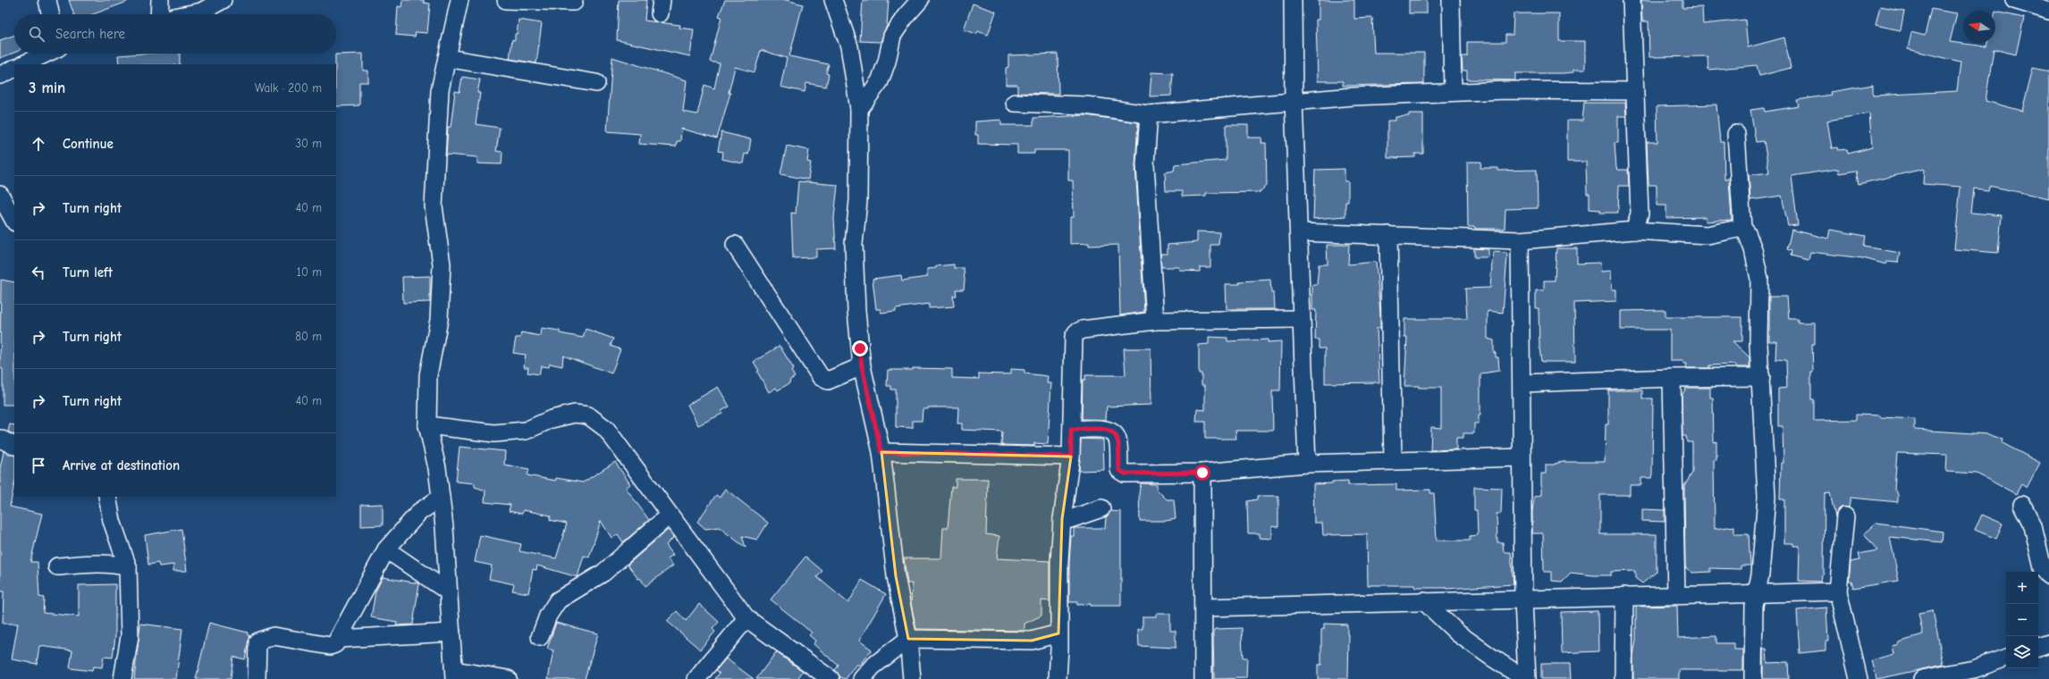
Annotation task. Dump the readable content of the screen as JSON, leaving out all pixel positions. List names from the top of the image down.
{
  "north": "left",
  "page": {
    "search": "Search here",
    "heading": ["3 min", "Walk · 200 m"],
    "list": [
      ["Continue", "30 m"],
      ["Turn right", "40 m"],
      ["Turn left", "10 m"],
      ["Turn right", "80 m"],
      ["Turn right", "40 m"],
      "Arrive at destination"
    ],
    "map_buttons": ["+", "−"]
  }
}
